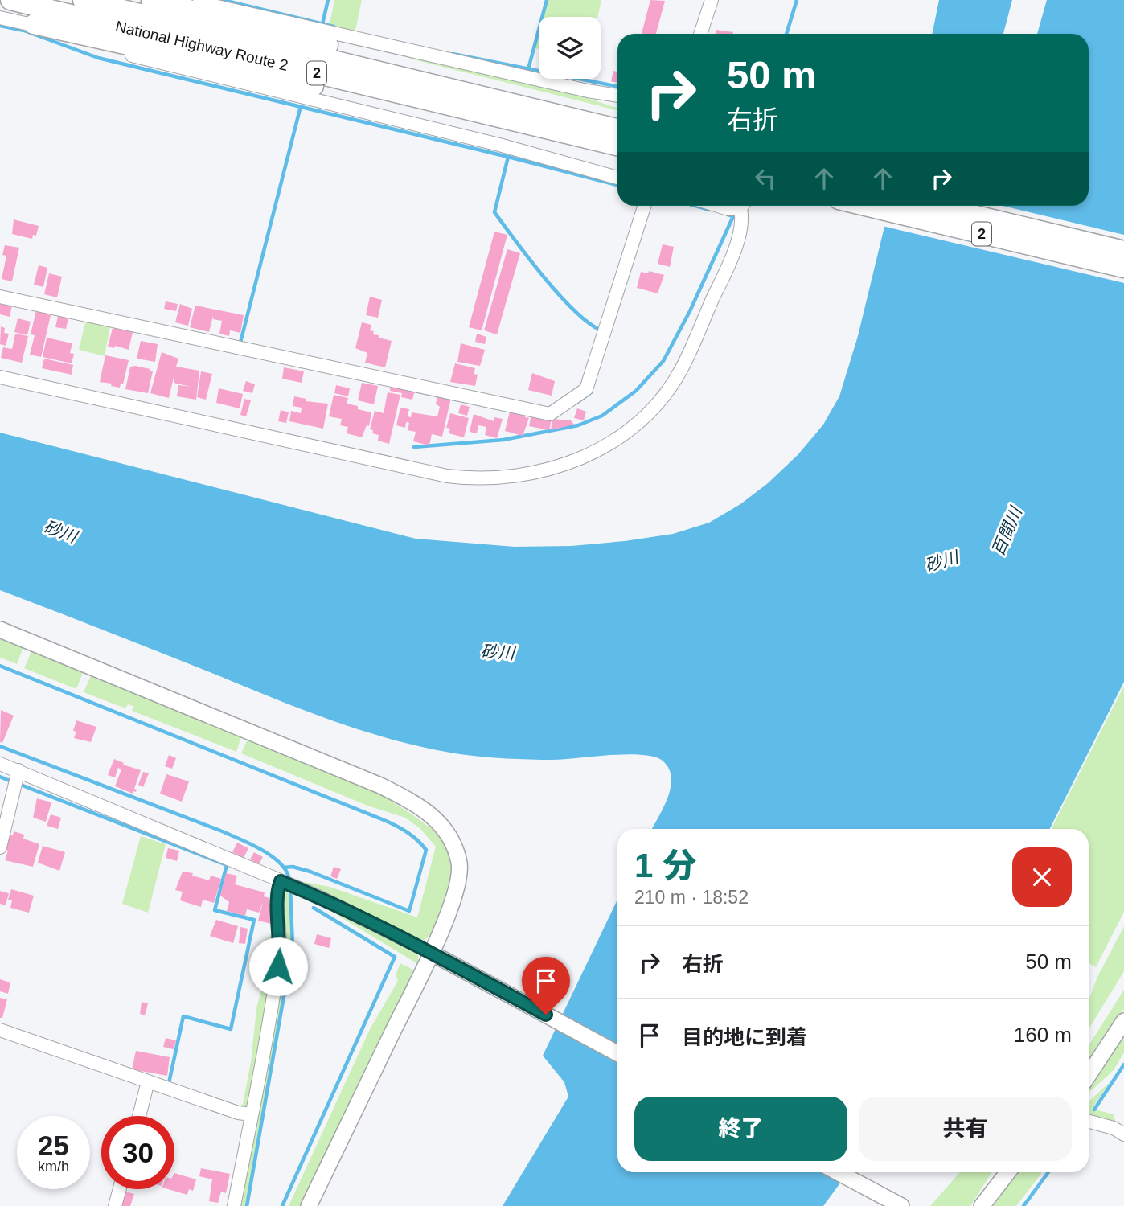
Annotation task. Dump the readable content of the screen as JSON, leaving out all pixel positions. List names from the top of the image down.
{
  "streets": {
    "highway": ["National Highway Route 2", "2"]
  },
  "water": ["砂川", "百間川"],
  "page": {
    "turn": ["50 m", "右折"],
    "heading": ["1 分", "210 m · 18:52"],
    "list": [
      {
        "name": "右折",
        "value": "50 m"
      },
      {
        "name": "目的地に到着",
        "value": "160 m"
      }
    ],
    "buttons": ["終了", "共有"],
    "speed": "25 km/h",
    "limit": "30"
  }
}
